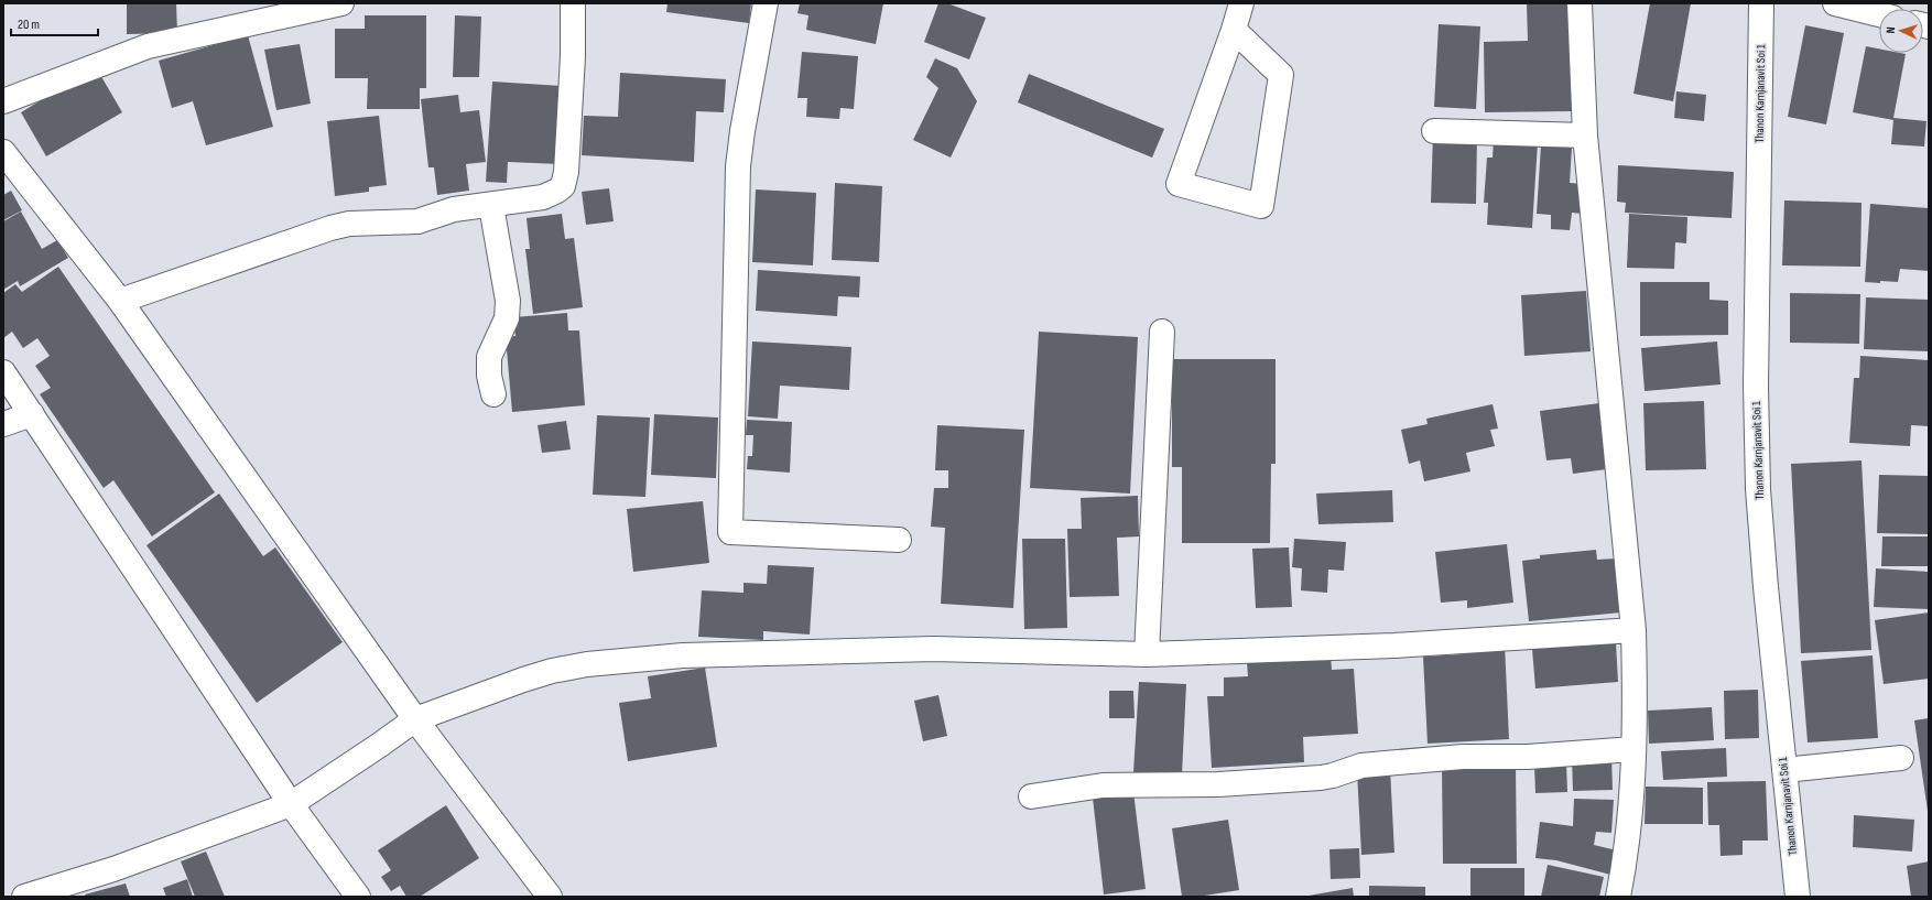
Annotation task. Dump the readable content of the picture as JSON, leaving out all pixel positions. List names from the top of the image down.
{
  "streets": {
    "street": ["Thanon Karnjanavit Soi 1"]
  },
  "scale_bar": "20 m",
  "north": "left"
}
